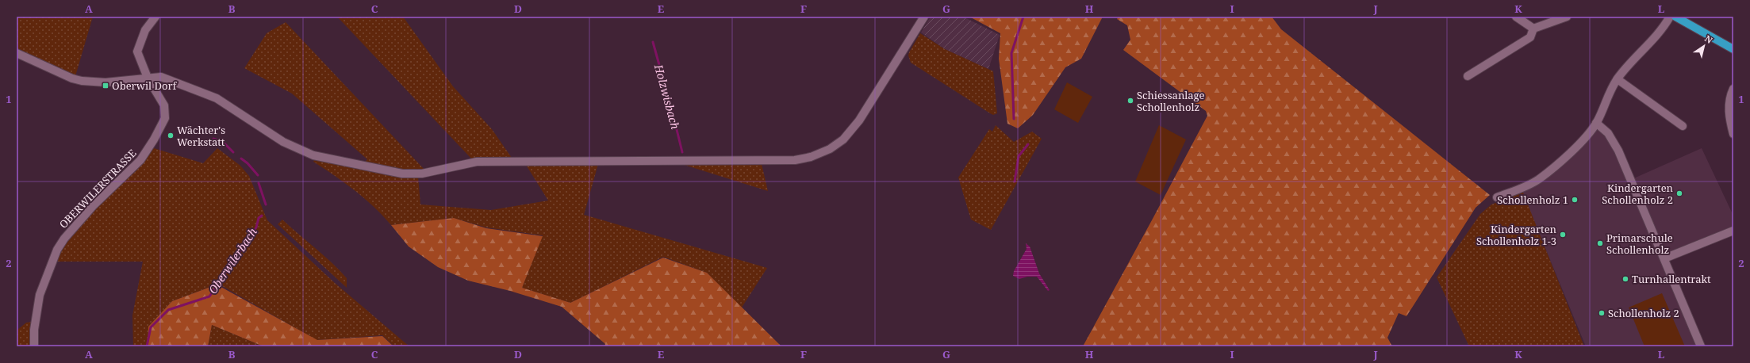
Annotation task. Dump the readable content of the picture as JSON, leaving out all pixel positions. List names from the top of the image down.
{
  "streets": {
    "street": ["OBERWILERSTRASSE"]
  },
  "water": ["Holzwisbach", "Oberwilerbach"],
  "places": {
    "transit": ["Oberwil Dorf"],
    "other": [
      "Schiessanlage Schollenholz",
      "Wächter's Werkstatt",
      "Kindergarten Schollenholz 2",
      "Schollenholz 1",
      "Kindergarten Schollenholz 1-3",
      "Primarschule Schollenholz",
      "Turnhallentrakt",
      "Schollenholz 2"
    ]
  },
  "north": "top right",
  "grid": {
    "columns": [
      "A",
      "B",
      "C",
      "D",
      "E",
      "F",
      "G",
      "H",
      "I",
      "J",
      "K",
      "L"
    ],
    "rows": ["1", "2"]
  }
}
